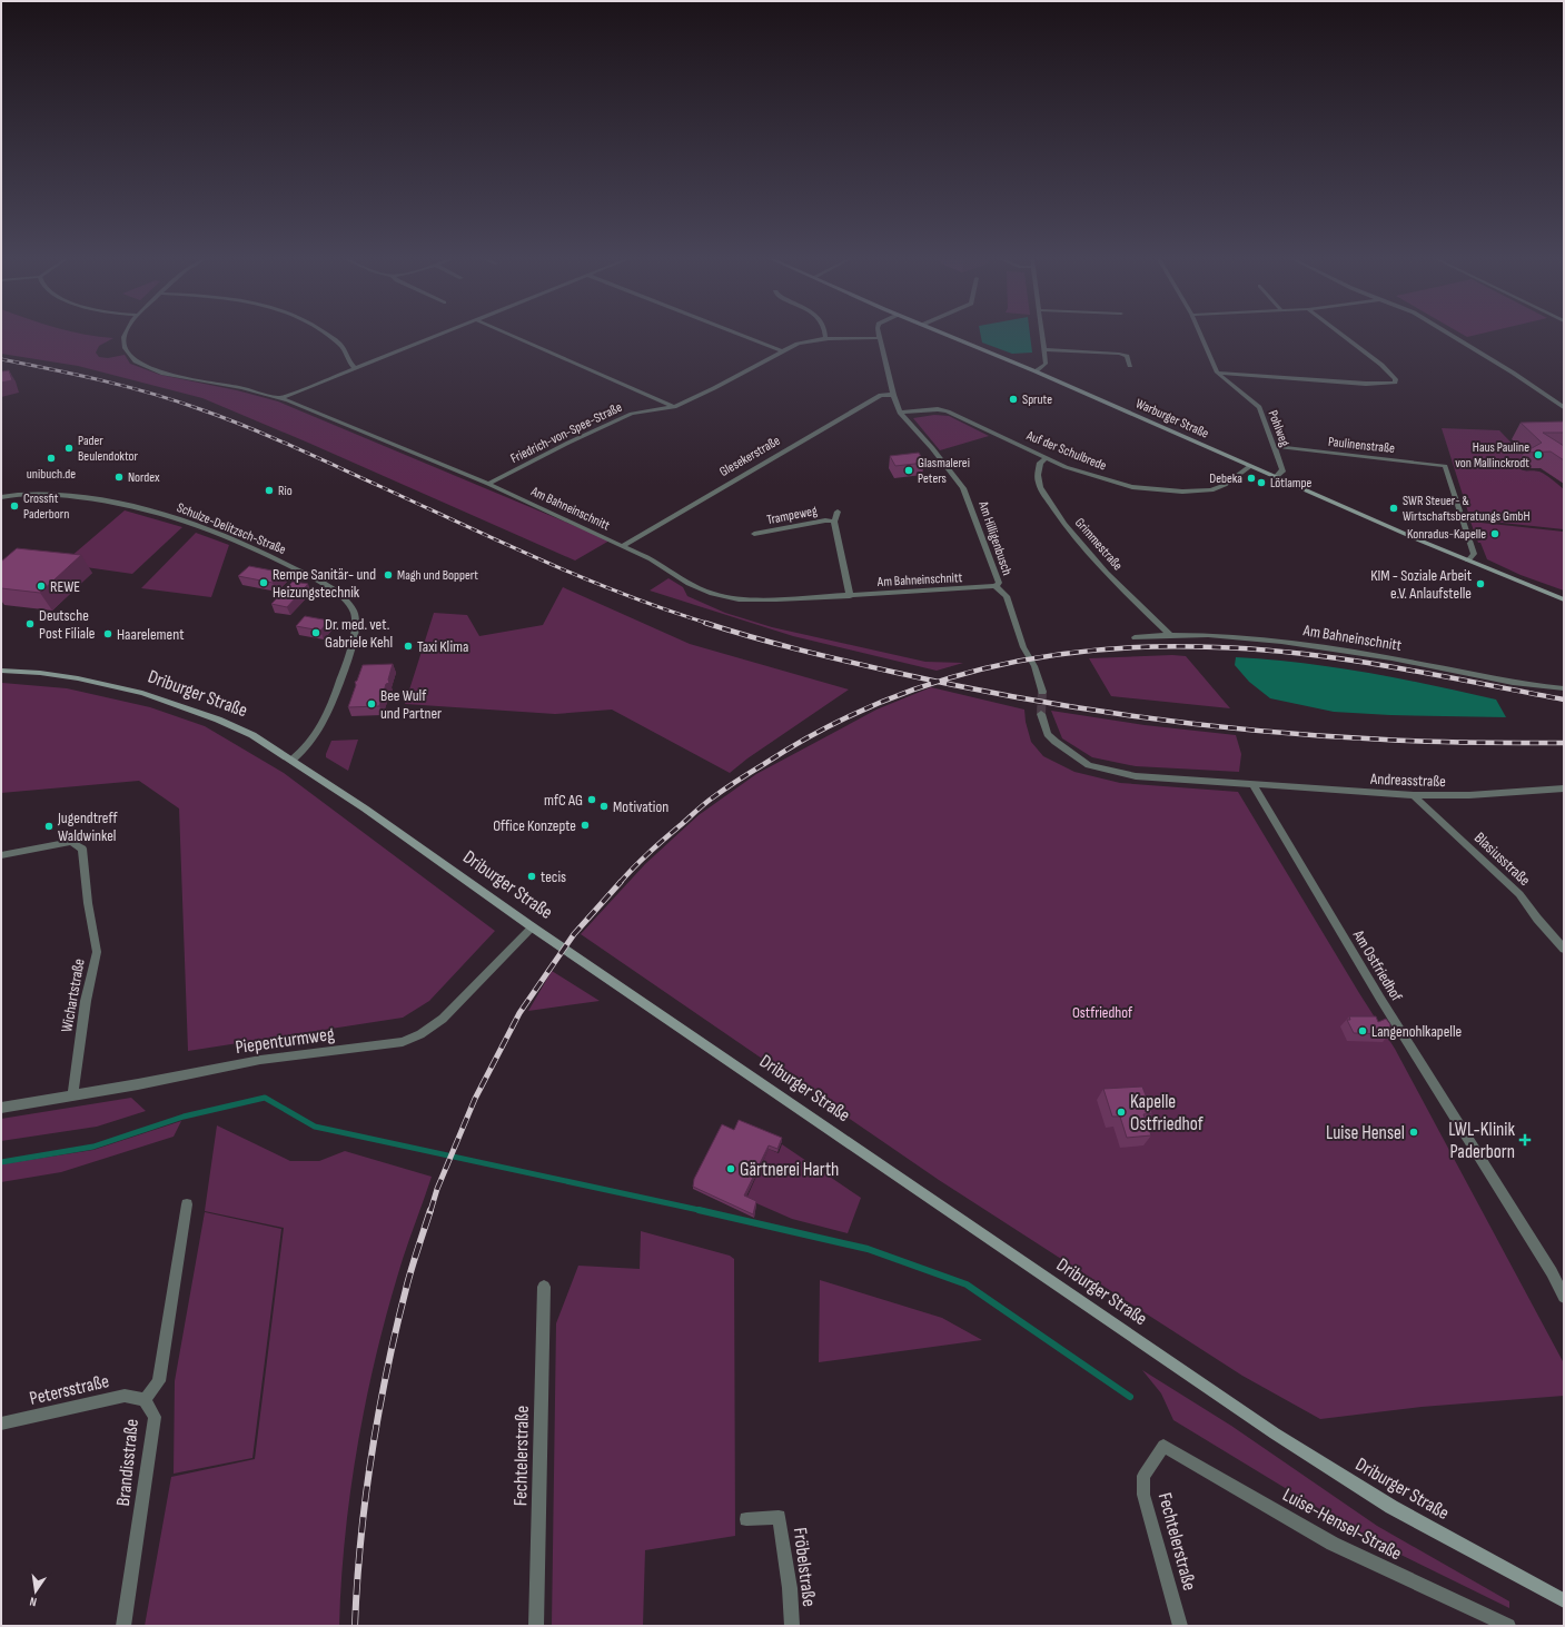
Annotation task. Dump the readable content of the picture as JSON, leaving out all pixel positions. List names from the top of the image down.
{
  "streets": {
    "main road": ["Warburger Straße", "Driburger Straße"],
    "street": [
      "Pohlweg",
      "Friedrich-von-Spee-Straße",
      "Paulinenstraße",
      "Auf der Schulbrede",
      "Glesekerstraße",
      "Am Bahneinschnitt",
      "Trampeweg",
      "Schulze-Delitzsch-Straße",
      "Am Hilligenbusch",
      "Grimmestraße",
      "Andreasstraße",
      "Blasiusstraße",
      "Am Ostfriedhof",
      "Wichartstraße",
      "Piepenturmweg",
      "Petersstraße",
      "Fechtelerstraße",
      "Brandisstraße",
      "Luise-Hensel-Straße",
      "Fröbelstraße"
    ]
  },
  "crossings": [
    ["Warburger Straße", "Pohlweg"],
    ["Warburger Straße", "Paulinenstraße"],
    ["Warburger Straße", "Auf der Schulbrede"],
    ["Pohlweg", "Paulinenstraße"],
    ["Friedrich-von-Spee-Straße", "Am Bahneinschnitt"],
    ["Friedrich-von-Spee-Straße", "Am Hilligenbusch"],
    ["Auf der Schulbrede", "Am Hilligenbusch"],
    ["Auf der Schulbrede", "Grimmestraße"],
    ["Glesekerstraße", "Am Bahneinschnitt"],
    ["Glesekerstraße", "Am Hilligenbusch"],
    ["Am Bahneinschnitt", "Trampeweg"],
    ["Am Bahneinschnitt", "Am Hilligenbusch"],
    ["Am Bahneinschnitt", "Grimmestraße"],
    ["Schulze-Delitzsch-Straße", "Driburger Straße"],
    ["Driburger Straße", "Piepenturmweg"],
    ["Andreasstraße", "Blasiusstraße"],
    ["Andreasstraße", "Am Ostfriedhof"],
    ["Wichartstraße", "Piepenturmweg"],
    ["Petersstraße", "Brandisstraße"],
    ["Fechtelerstraße", "Luise-Hensel-Straße"]
  ],
  "parks": ["Ostfriedhof"],
  "places": {
    "other": [
      "Sprute",
      "Pader Beulendoktor",
      "Haus Pauline von Mallinckrodt",
      "unibuch.de",
      "Glasmalerei Peters",
      "Nordex",
      "Debeka",
      "Lötlampe",
      "Rio",
      "Crossfit Paderborn",
      "SWR Steuer- & Wirtschaftsberatungs GmbH",
      "Konradus-Kapelle",
      "Magh und Boppert",
      "Rempe Sanitär- und Heizungstechnik",
      "KIM - Soziale Arbeit e.V. Anlaufstelle",
      "REWE",
      "Deutsche Post Filiale",
      "Dr. med. vet. Gabriele Kehl",
      "Haarelement",
      "Taxi Klima",
      "Bee Wulf und Partner",
      "mfC AG",
      "Motivation",
      "Office Konzepte",
      "Jugendtreff Waldwinkel",
      "tecis",
      "Langenohlkapelle",
      "Kapelle Ostfriedhof",
      "Luise Hensel",
      "Gärtnerei Harth"
    ],
    "health": ["LWL-Klinik Paderborn"]
  },
  "north": "bottom"
}
